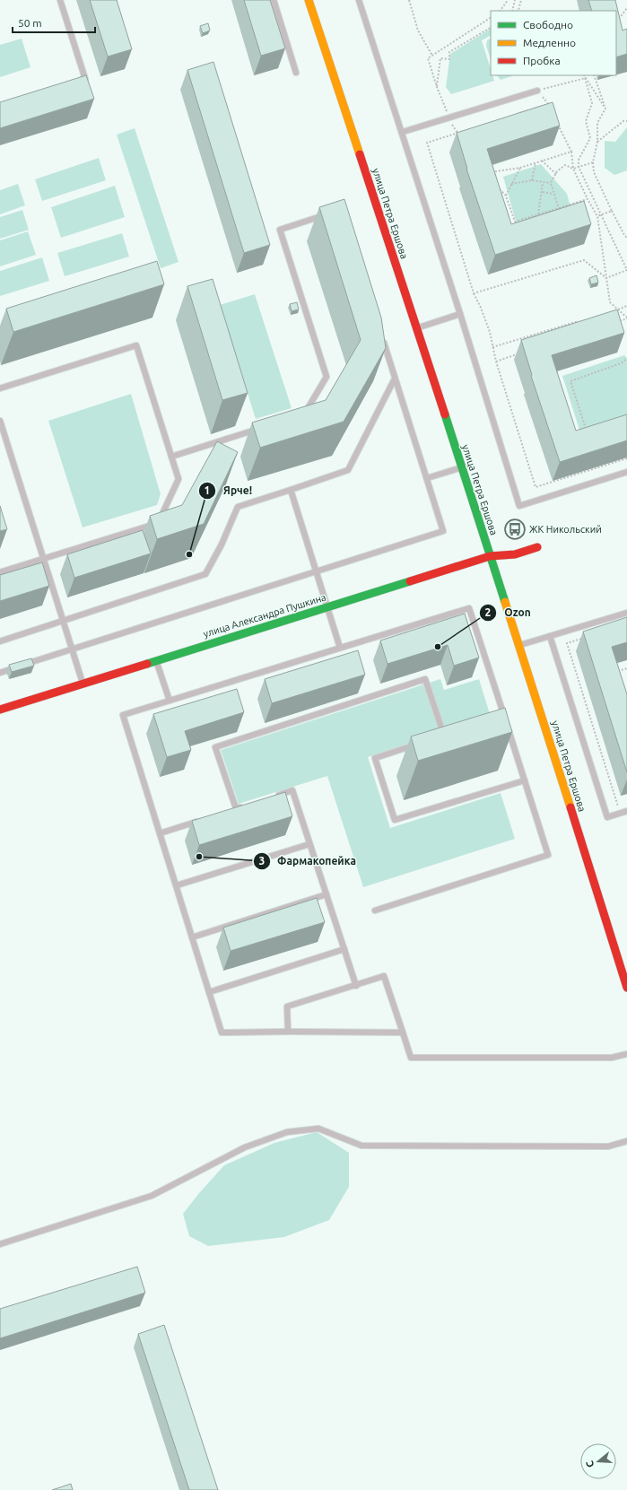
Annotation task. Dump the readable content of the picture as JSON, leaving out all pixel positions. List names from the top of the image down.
{
  "streets": {
    "street": ["улица Петра Ершова", "улица Александра Пушкина"]
  },
  "crossings": [
    ["улица Петра Ершова", "улица Александра Пушкина"]
  ],
  "places": {
    "bus stop": ["ЖК Никольский"],
    "other": ["Ярче!", "Ozon", "Фармакопейка"]
  },
  "legend": ["Свободно", "Медленно", "Пробка"],
  "scale_bar": "50 m",
  "north": "left"
}
